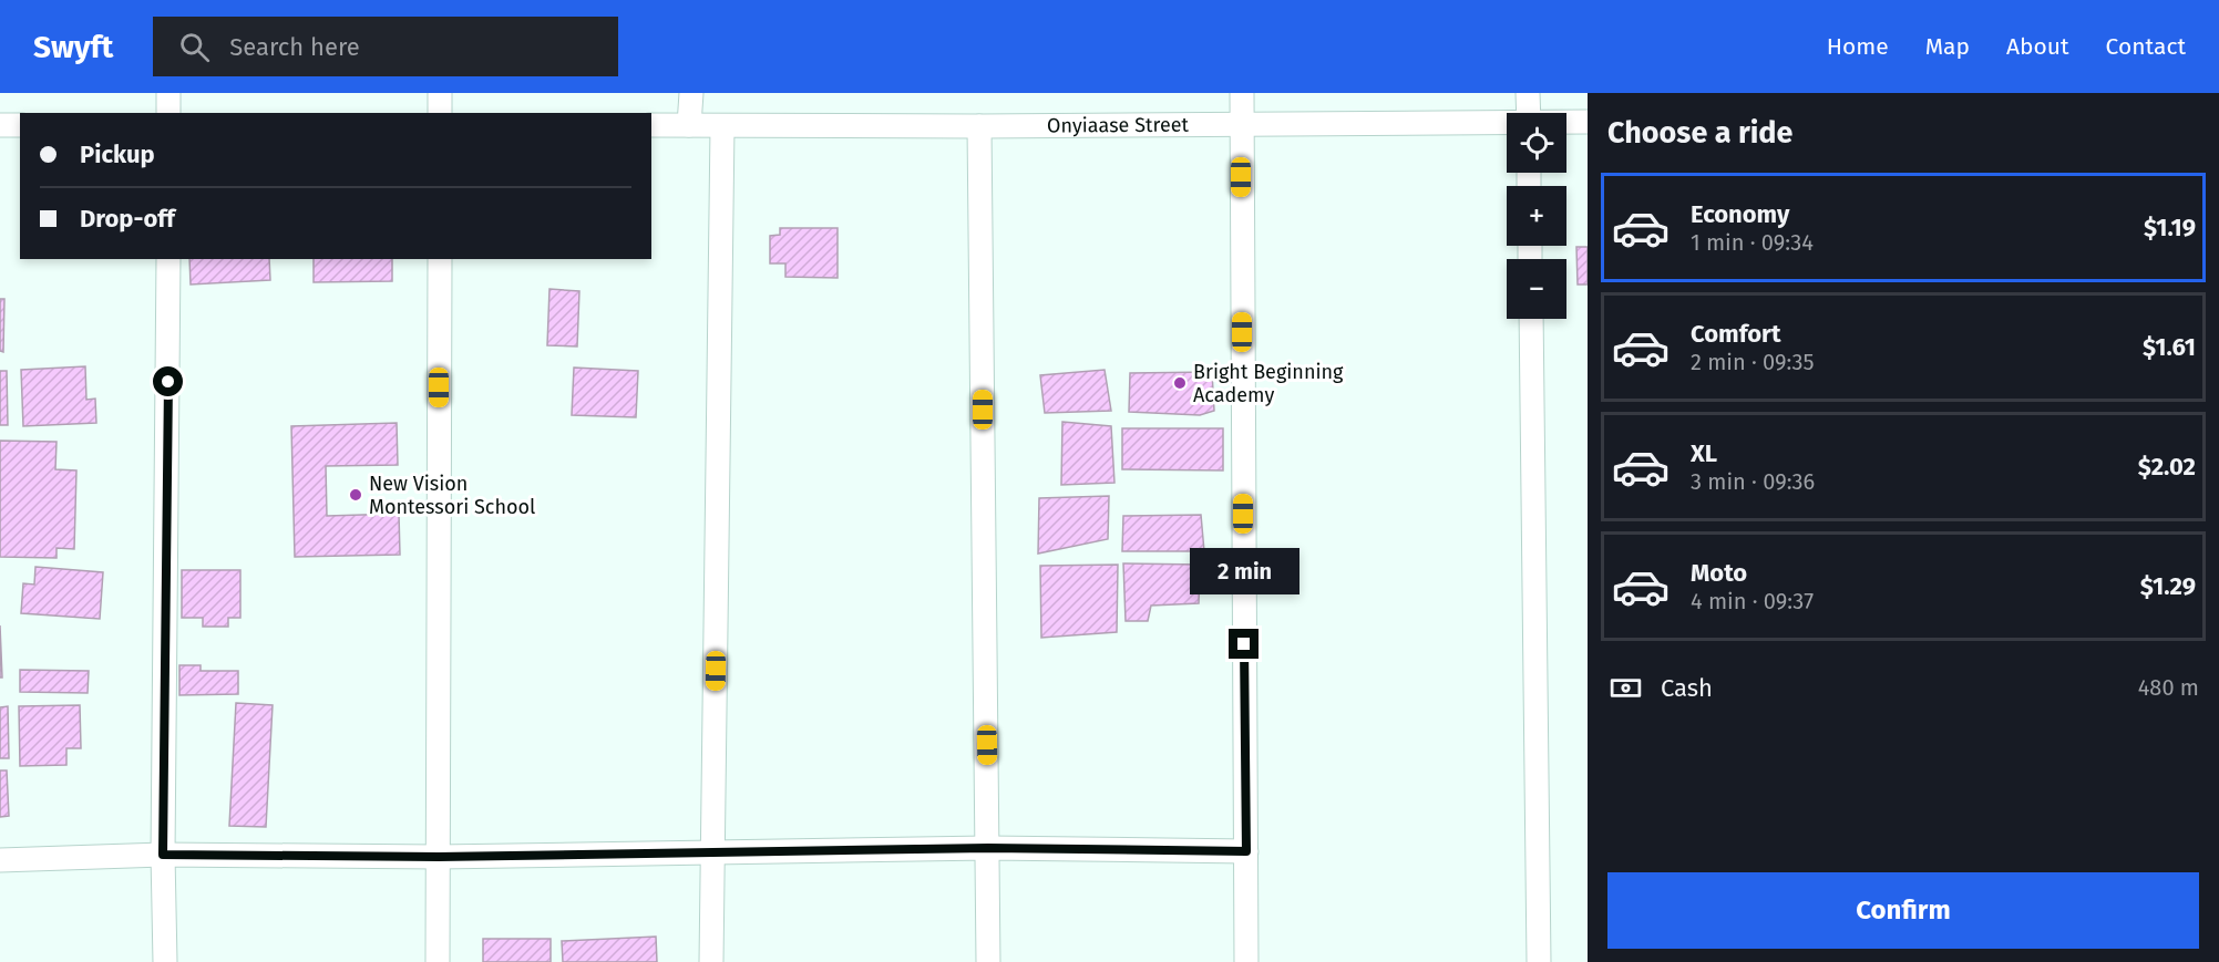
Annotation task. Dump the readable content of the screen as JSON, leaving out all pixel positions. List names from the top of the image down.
{
  "streets": {
    "street": ["Onyiaase Street"]
  },
  "places": ["Bright Beginning Academy", "New Vision Montessori School"],
  "page": {
    "header": "Swyft",
    "search": "Search here",
    "nav": [
      "Home",
      "Map",
      "About",
      "Contact"
    ],
    "heading": "Choose a ride",
    "map_buttons": ["+", "−"],
    "banner": ["Pickup", "Drop-off"],
    "list": [
      {
        "name": "Economy",
        "note": "1 min · 09:34",
        "value": "$1.19"
      },
      {
        "name": "Comfort",
        "note": "2 min · 09:35",
        "value": "$1.61"
      },
      {
        "name": "XL",
        "note": "3 min · 09:36",
        "value": "$2.02"
      },
      {
        "name": "Moto",
        "note": "4 min · 09:37",
        "value": "$1.29"
      }
    ],
    "bubble": "2 min",
    "pay": ["Cash", "480 m"],
    "buttons": "Confirm"
  }
}
